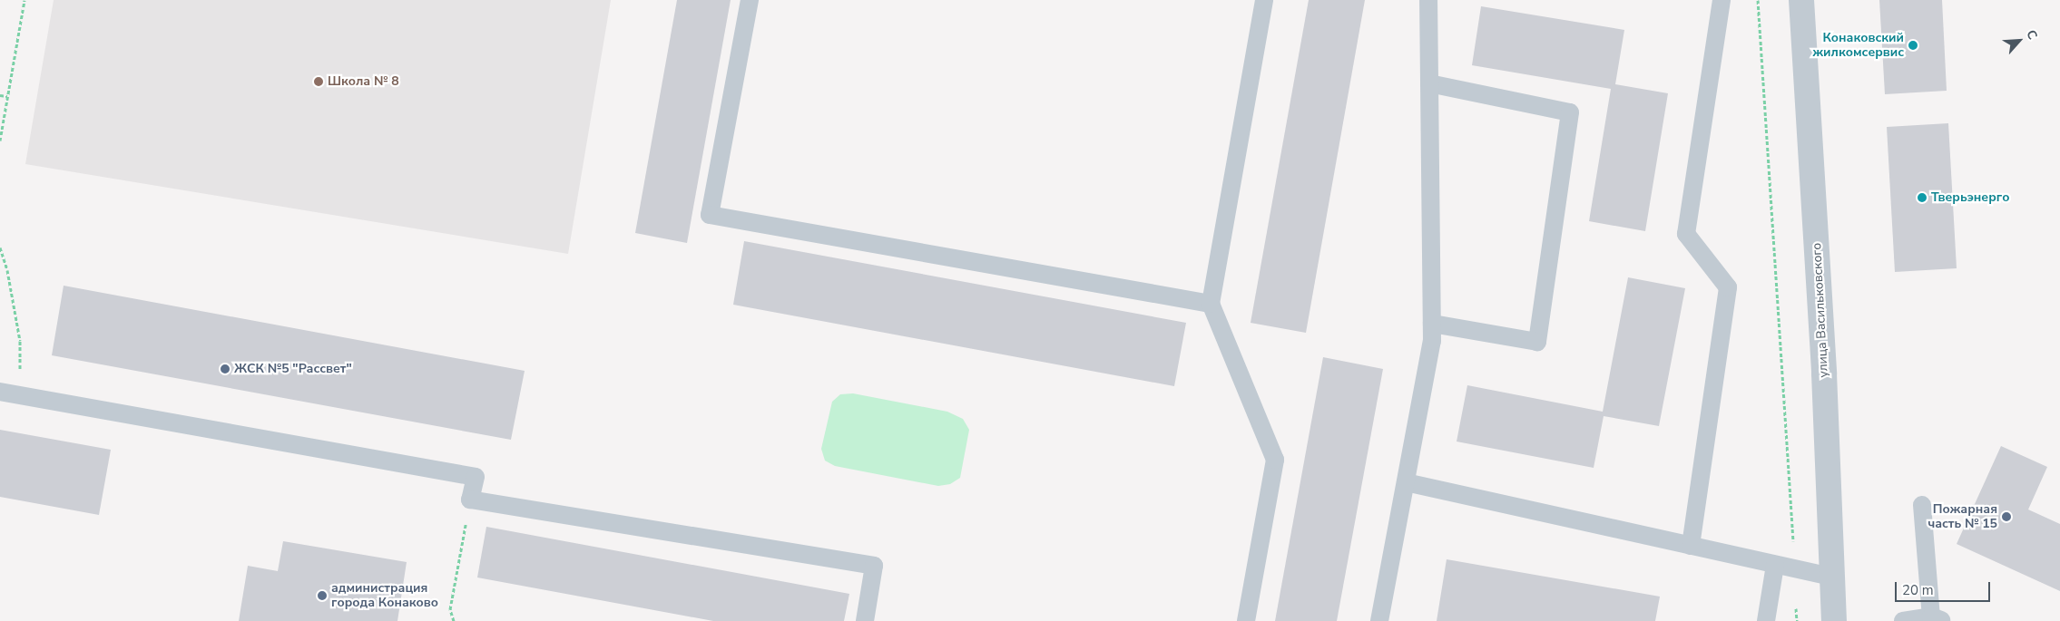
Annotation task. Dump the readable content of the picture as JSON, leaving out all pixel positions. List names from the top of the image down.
{
  "streets": {
    "street": ["улица Васильковского"]
  },
  "places": [
    "Конаковский жилкомсервис",
    "Школа № 8",
    "Тверьэнерго",
    "ЖСК №5 \"Рассвет\"",
    "Пожарная часть № 15",
    "администрация города Конаково"
  ],
  "scale_bar": "20 m",
  "north": "top right"
}
